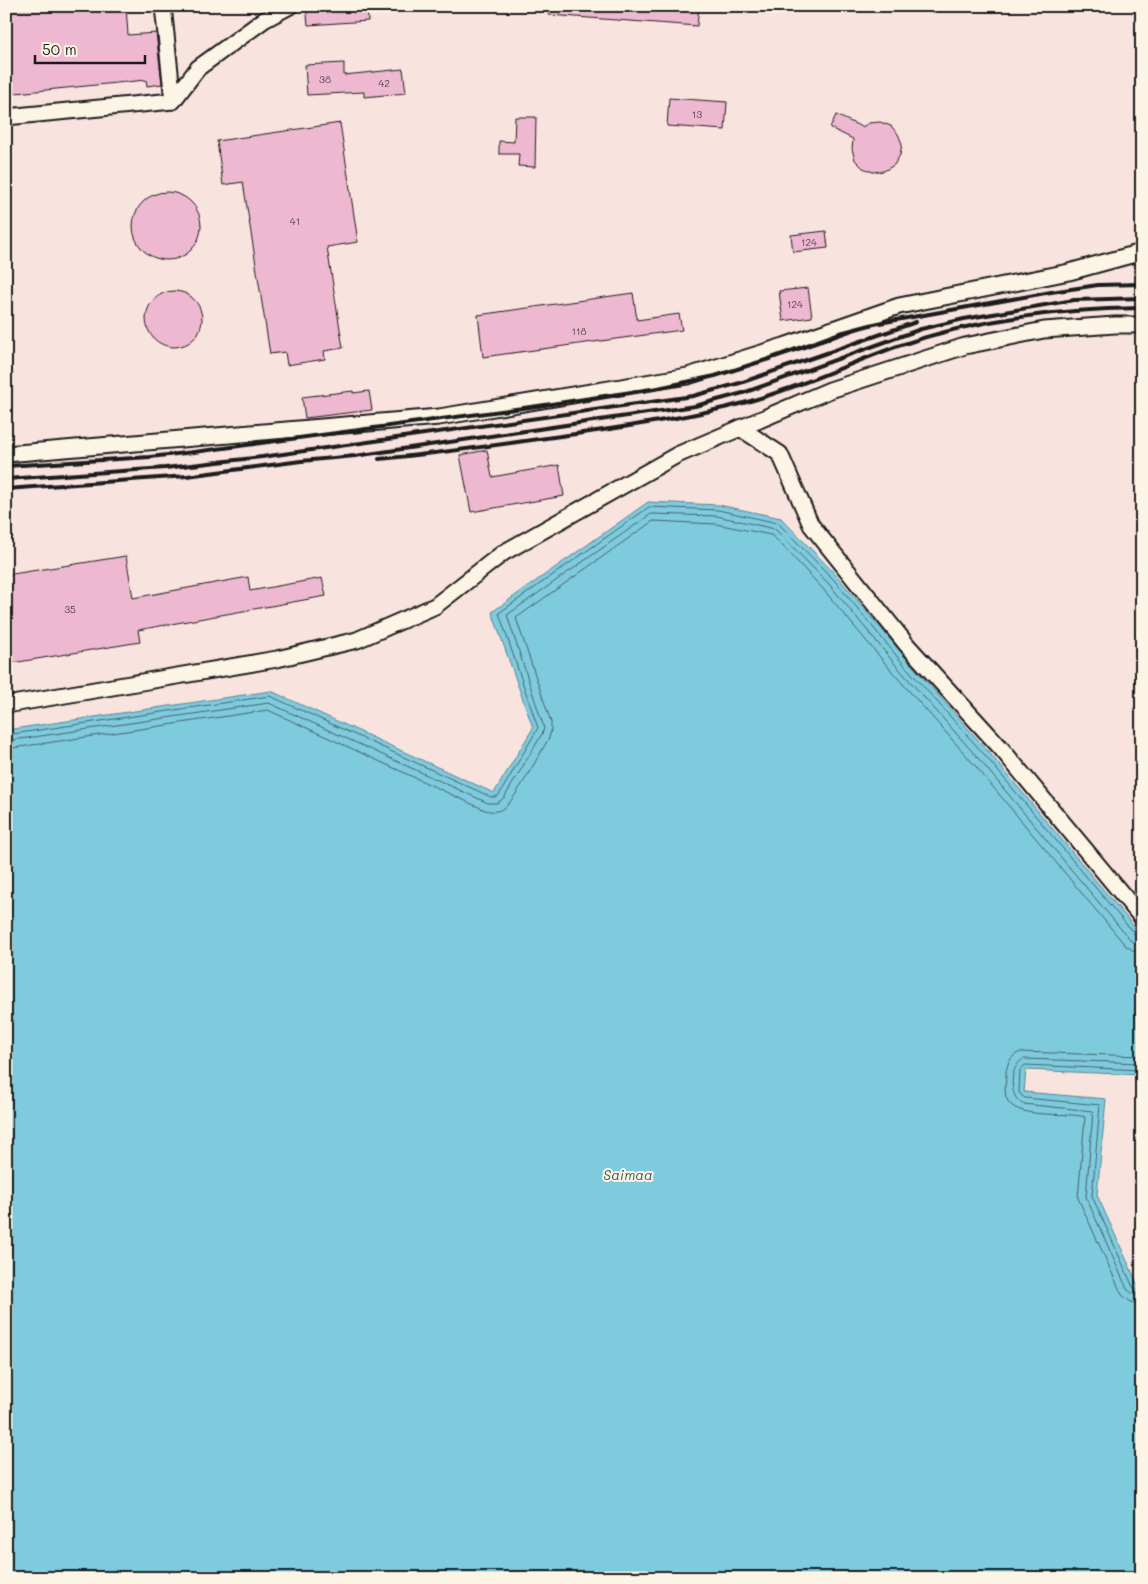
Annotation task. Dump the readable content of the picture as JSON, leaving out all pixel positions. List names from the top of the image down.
{
  "water": ["Saimaa"],
  "house_numbers": [
    "38",
    "42",
    "13",
    "41",
    "124",
    "124",
    "118",
    "35"
  ],
  "scale_bar": "50 m"
}
